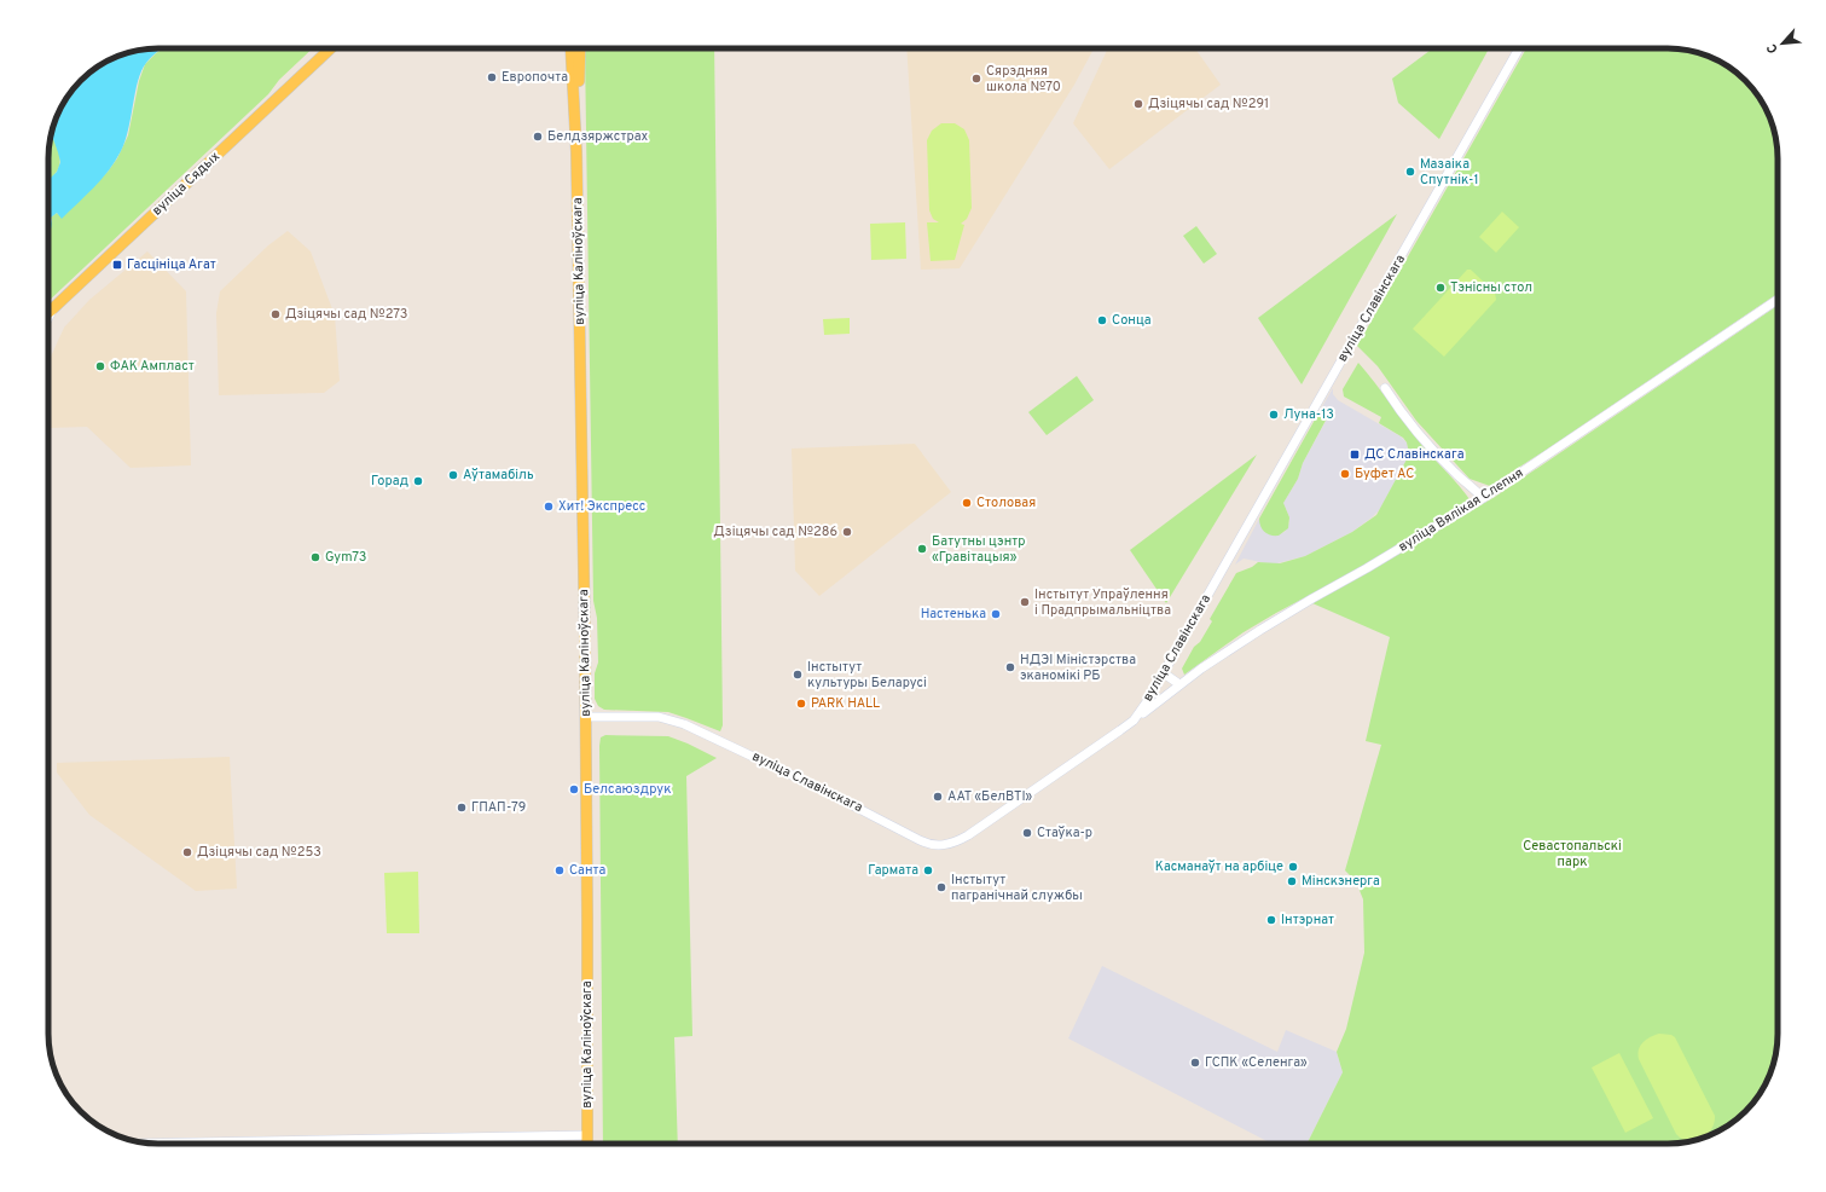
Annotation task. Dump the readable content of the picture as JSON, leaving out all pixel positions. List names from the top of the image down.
{
  "streets": {
    "main road": ["вуліца Сядых", "вуліца Каліноўскага"],
    "street": ["вуліца Славінскага", "вуліца Вялікая Слепня"]
  },
  "crossings": [
    ["вуліца Каліноўскага", "вуліца Славінскага"],
    ["вуліца Славінскага", "вуліца Вялікая Слепня"]
  ],
  "parks": ["Севастопальскі парк"],
  "places": {
    "other": [
      "Европочта",
      "Сярэдняя школа №70",
      "Дзіцячы сад №291",
      "Белдзяржстрах",
      "Мазаіка Спутнік-1",
      "Тэнісны стол",
      "Дзіцячы сад №273",
      "Сонца",
      "ФАК Ампласт",
      "Луна-13",
      "Буфет АС",
      "Аўтамабіль",
      "Горад",
      "Столовая",
      "Хит! Экспресс",
      "Дзіцячы сад №286",
      "Батутны цэнтр «Гравітацыя»",
      "Gym73",
      "Інстытут Упраўлення і Прадпрымальніцтва",
      "Настенька",
      "НДЭІ Міністэрства эканомікі РБ",
      "Інстытут культуры Беларусі",
      "PARK HALL",
      "Белсаюздрук",
      "ААТ «БелВТІ»",
      "ГПАП-79",
      "Стаўка-р",
      "Дзіцячы сад №253",
      "Касманаўт на арбіце",
      "Санта",
      "Гармата",
      "Мінскэнерга",
      "Інстытут пагранічнай службы",
      "Інтэрнат",
      "ГСПК «Селенга»"
    ],
    "transit": ["Гасцініца Агат", "ДС Славінскага"]
  },
  "north": "bottom left"
}
